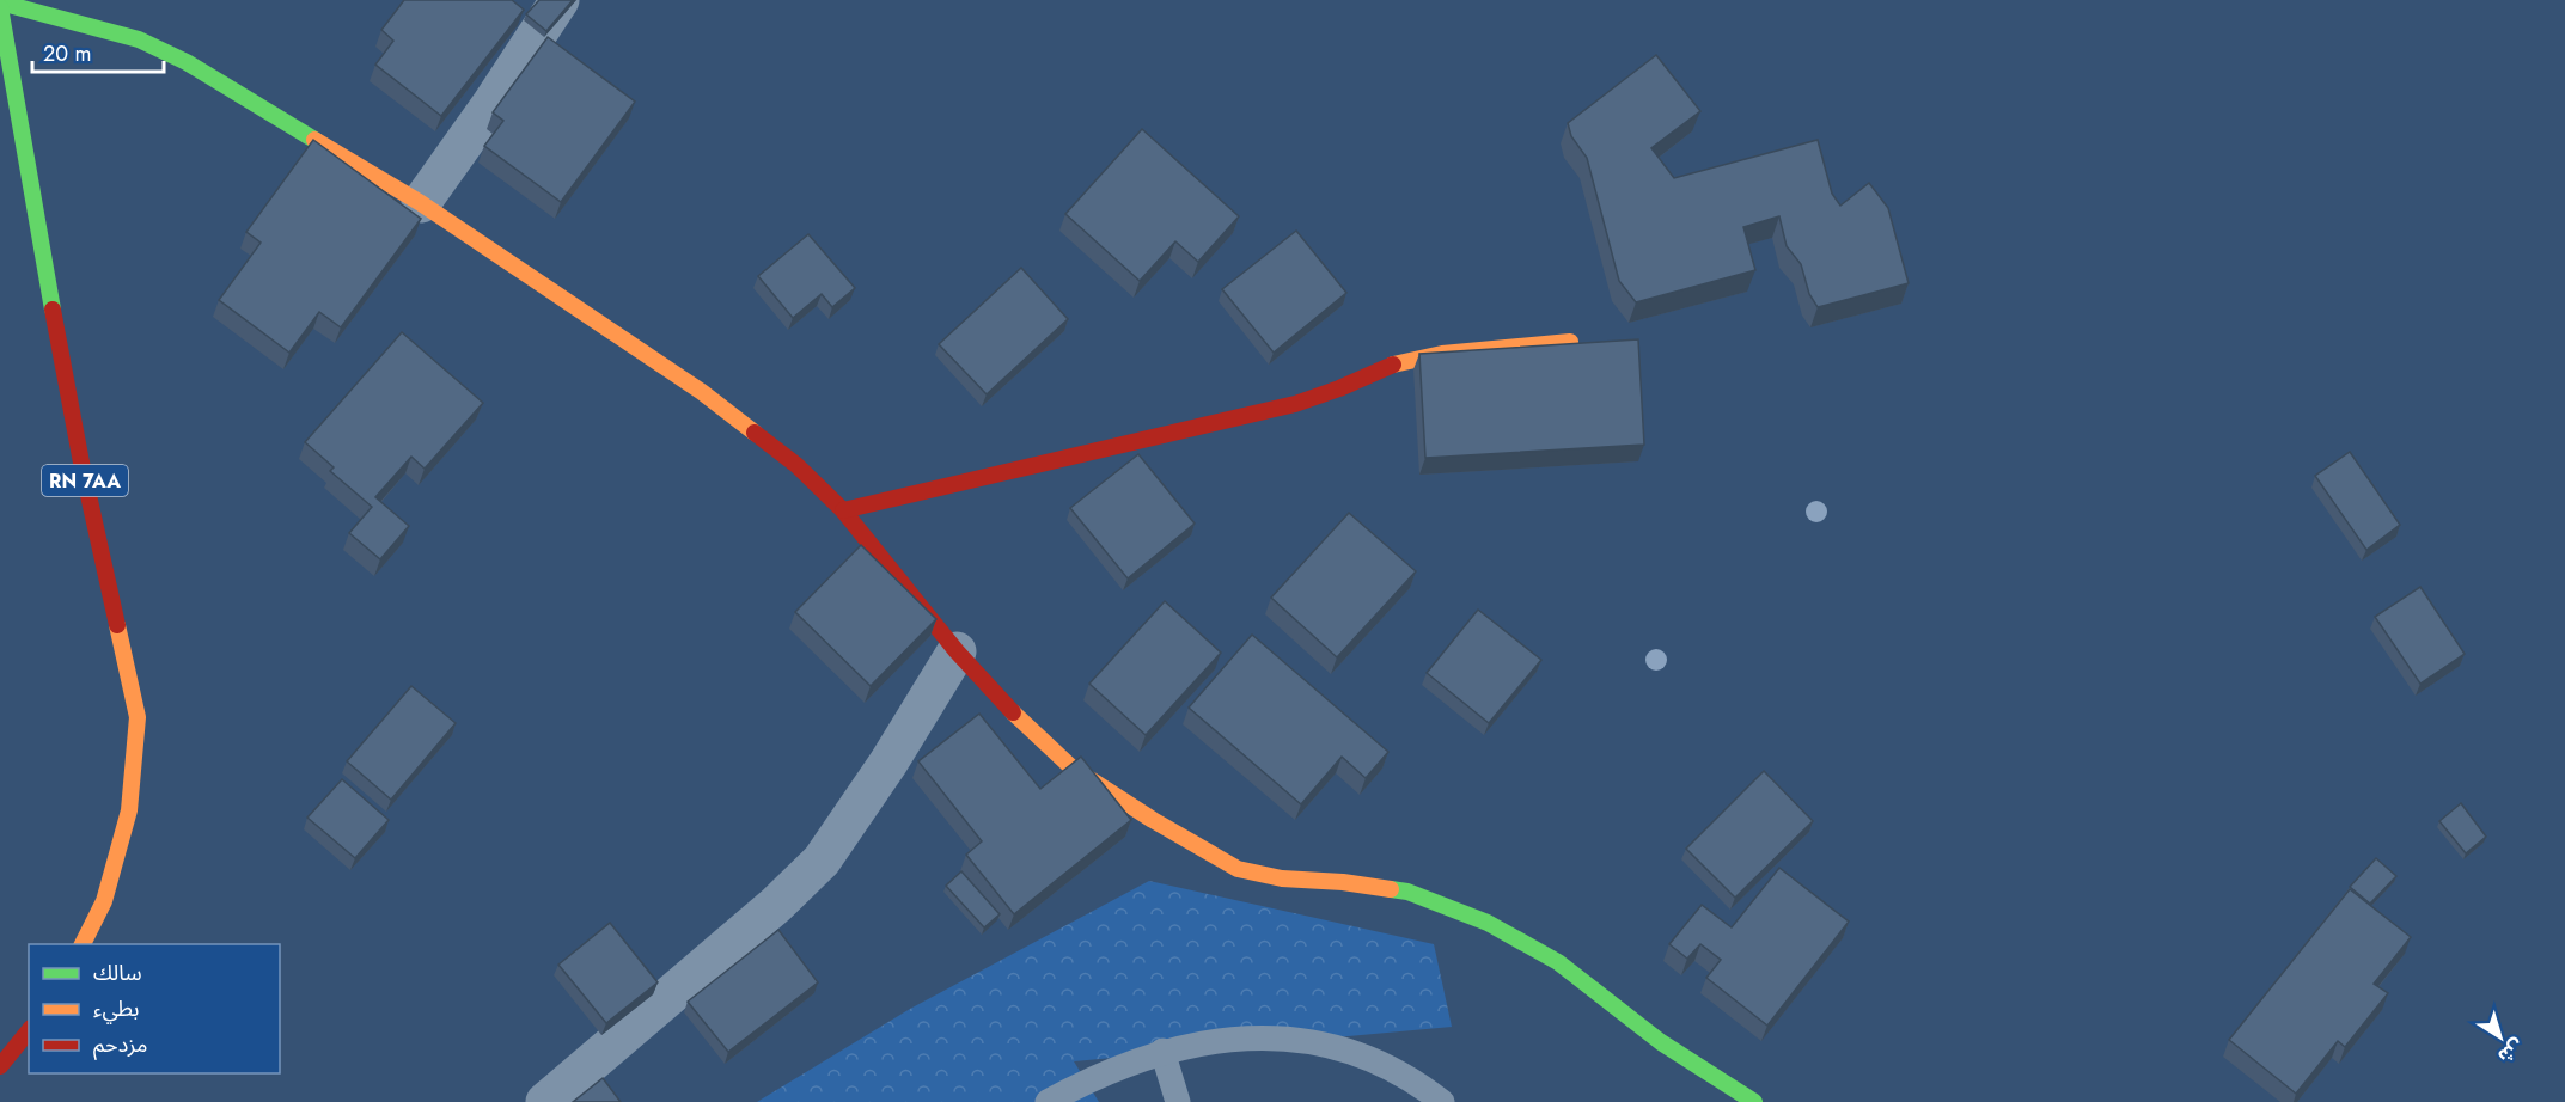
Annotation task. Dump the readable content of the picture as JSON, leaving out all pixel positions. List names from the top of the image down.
{
  "streets": {
    "street": ["RN 7AA"]
  },
  "legend": ["سالك", "بطيء", "مزدحم"],
  "scale_bar": "20 m",
  "north": "bottom right"
}
